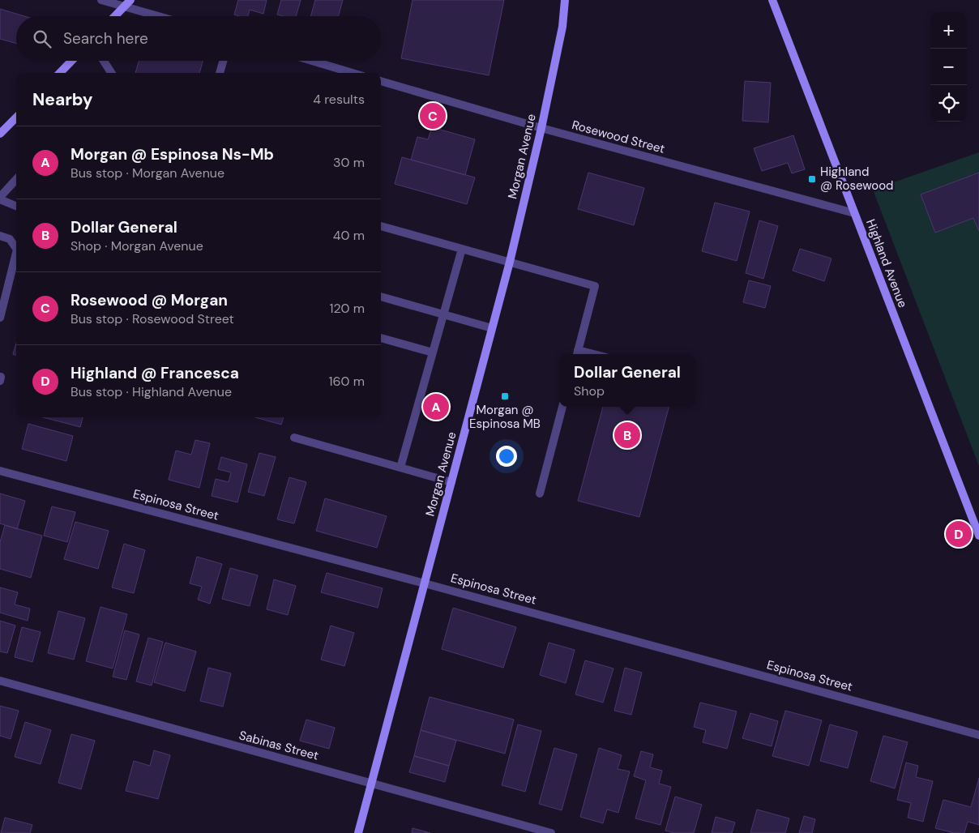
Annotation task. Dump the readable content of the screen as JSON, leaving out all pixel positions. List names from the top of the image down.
{
  "streets": {
    "main road": ["Morgan Avenue", "Highland Avenue"],
    "street": ["Rosewood Street", "Espinosa Street", "Sabinas Street"]
  },
  "crossings": [
    ["Rosewood Street", "Morgan Avenue"],
    ["Rosewood Street", "Highland Avenue"],
    ["Morgan Avenue", "Espinosa Street"],
    ["Morgan Avenue", "Sabinas Street"]
  ],
  "places": {
    "transit": ["Highland @ Rosewood", "Morgan @ Espinosa MB"]
  },
  "page": {
    "map_buttons": ["+", "−"],
    "search": "Search here",
    "heading": ["Nearby", "4 results"],
    "pins": [
      "C",
      "A",
      "B",
      "D"
    ],
    "list": [
      {
        "mark": "A",
        "name": "Morgan @ Espinosa Ns-Mb",
        "note": "Bus stop · Morgan Avenue",
        "value": "30 m"
      },
      {
        "mark": "B",
        "name": "Dollar General",
        "note": "Shop · Morgan Avenue",
        "value": "40 m"
      },
      {
        "mark": "C",
        "name": "Rosewood @ Morgan",
        "note": "Bus stop · Rosewood Street",
        "value": "120 m"
      },
      {
        "mark": "D",
        "name": "Highland @ Francesca",
        "note": "Bus stop · Highland Avenue",
        "value": "160 m"
      }
    ],
    "popup": ["Dollar General", "Shop"]
  }
}
